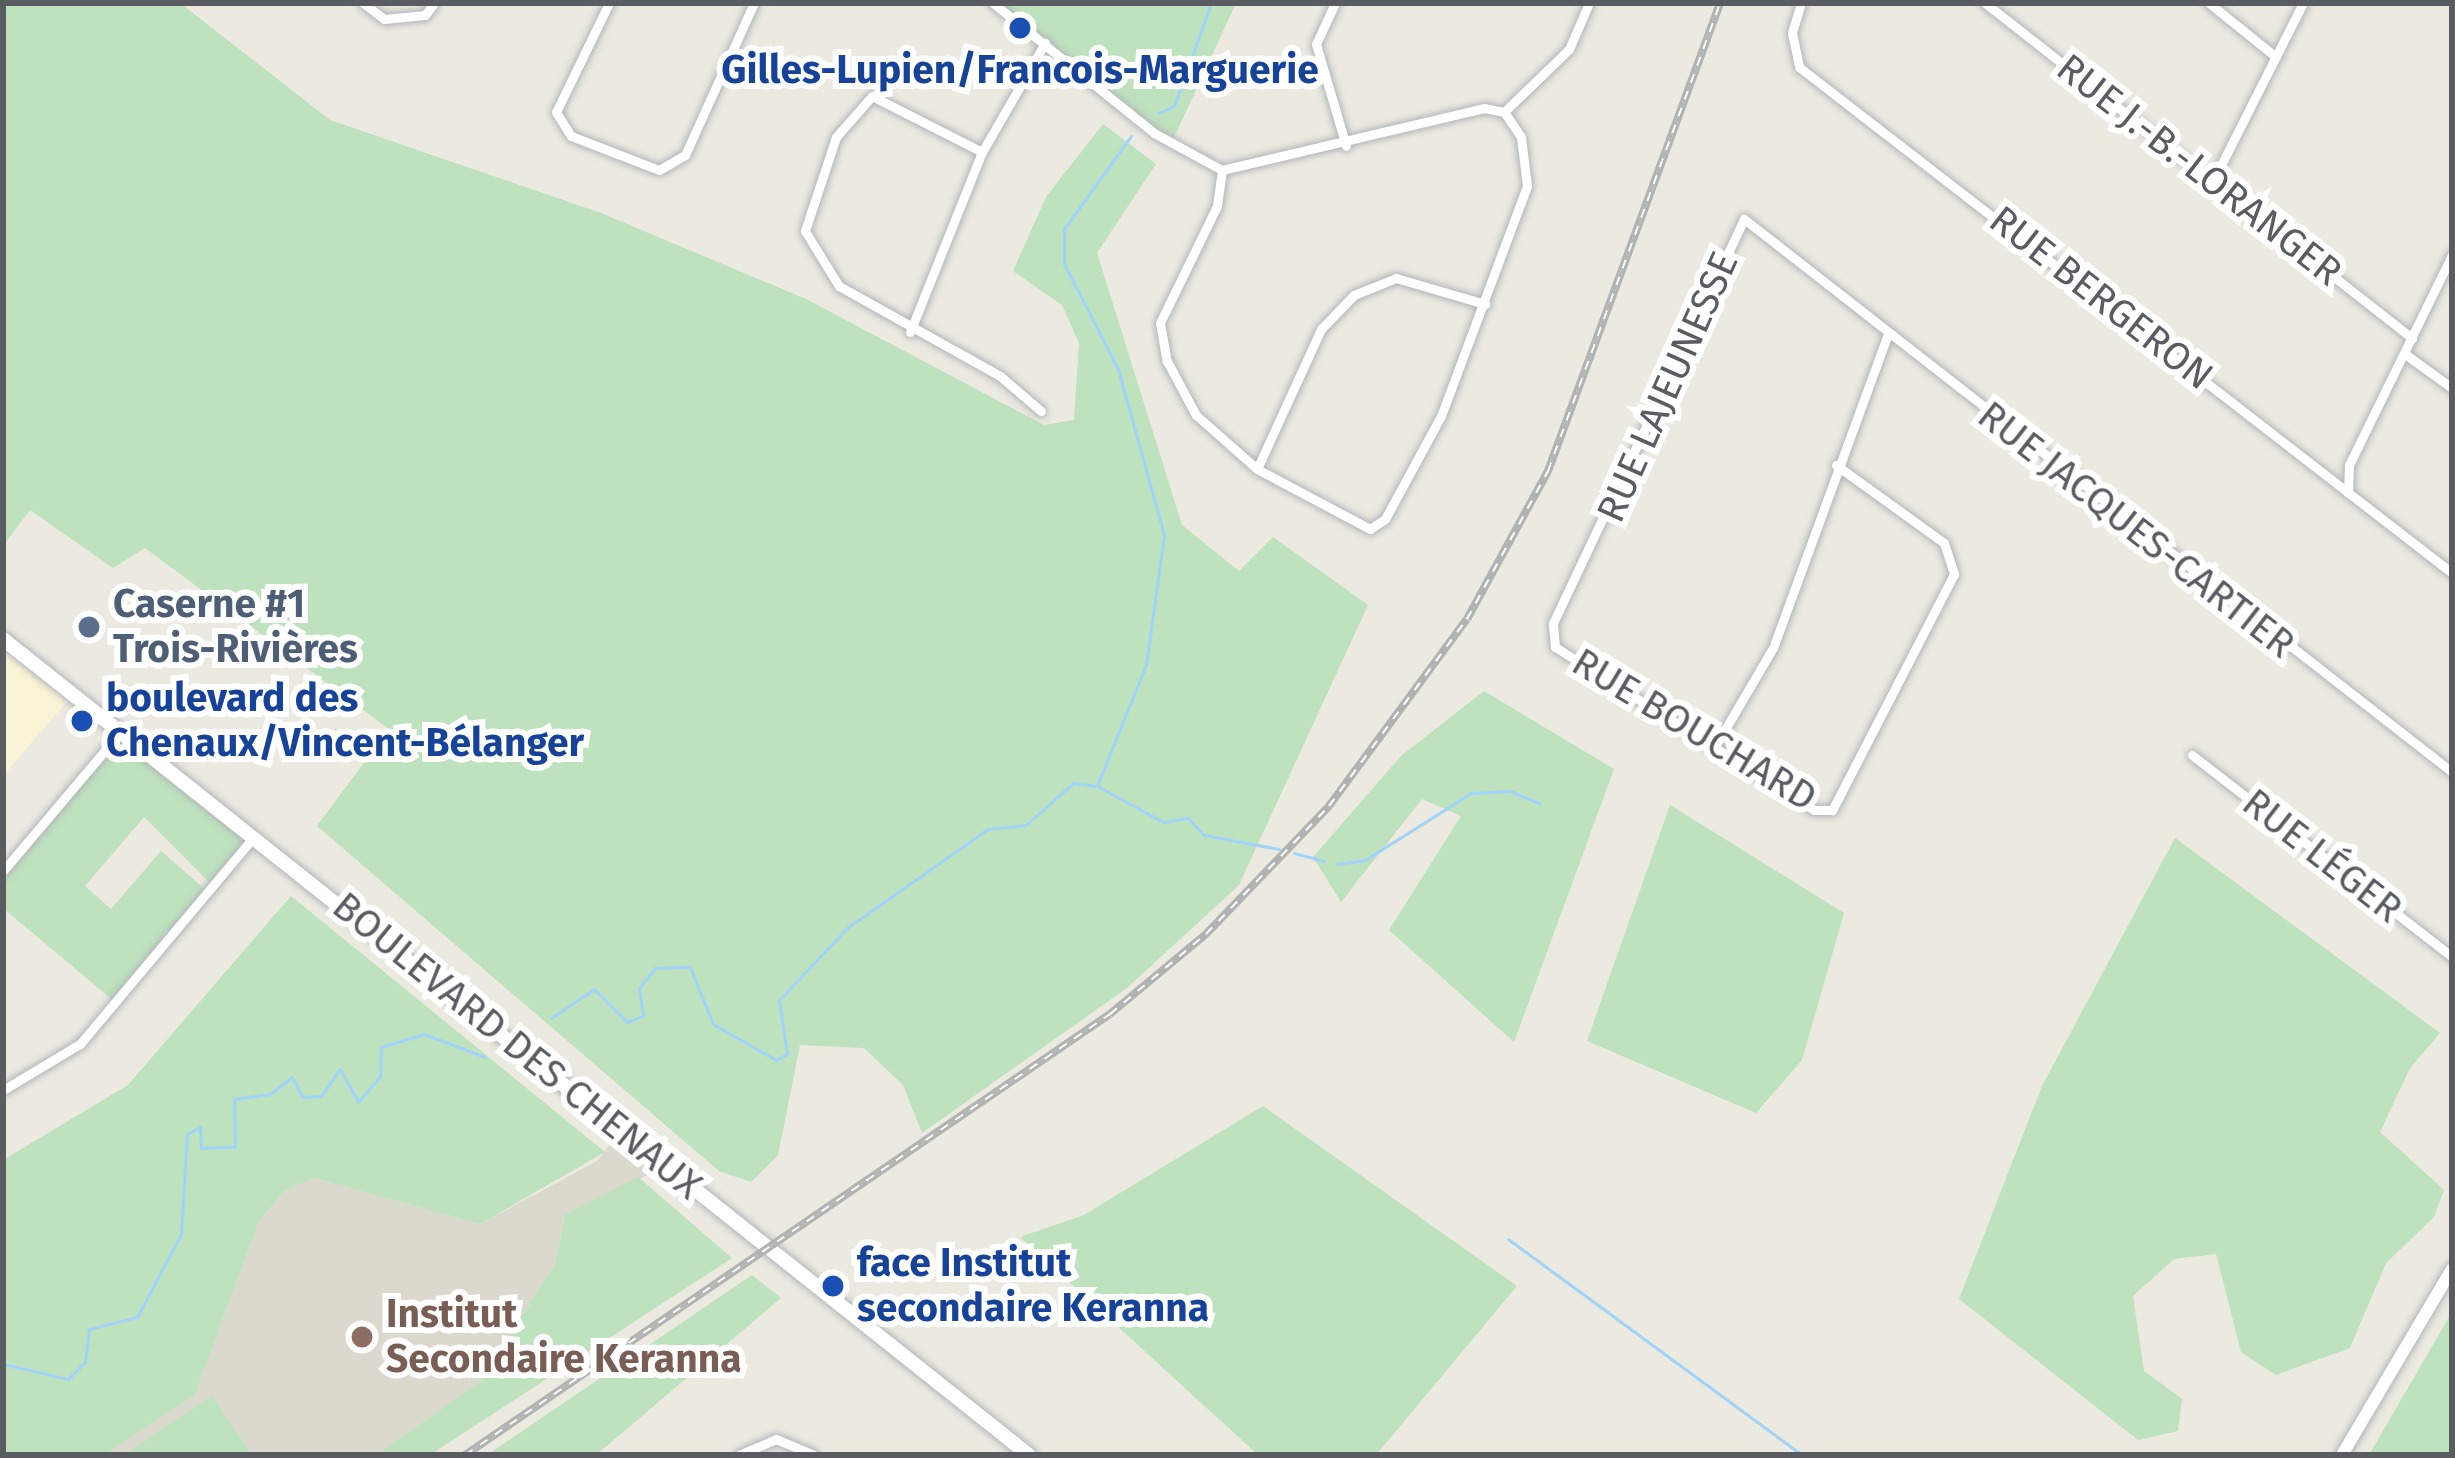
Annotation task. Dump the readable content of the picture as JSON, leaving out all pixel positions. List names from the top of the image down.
{
  "streets": {
    "main road": ["BOULEVARD DES CHENAUX"],
    "street": [
      "RUE J.-B.-LORANGER",
      "RUE BERGERON",
      "RUE LAJEUNESSE",
      "RUE JACQUES-CARTIER",
      "RUE BOUCHARD",
      "RUE LÉGER"
    ]
  },
  "crossings": [
    ["RUE LAJEUNESSE", "RUE JACQUES-CARTIER"],
    ["RUE LAJEUNESSE", "RUE BOUCHARD"]
  ],
  "places": [
    "Gilles-Lupien/Francois-Marguerie",
    "Caserne #1 Trois-Rivières",
    "boulevard des Chenaux/Vincent-Bélanger",
    "face Institut secondaire Keranna",
    "Institut Secondaire Keranna"
  ]
}
